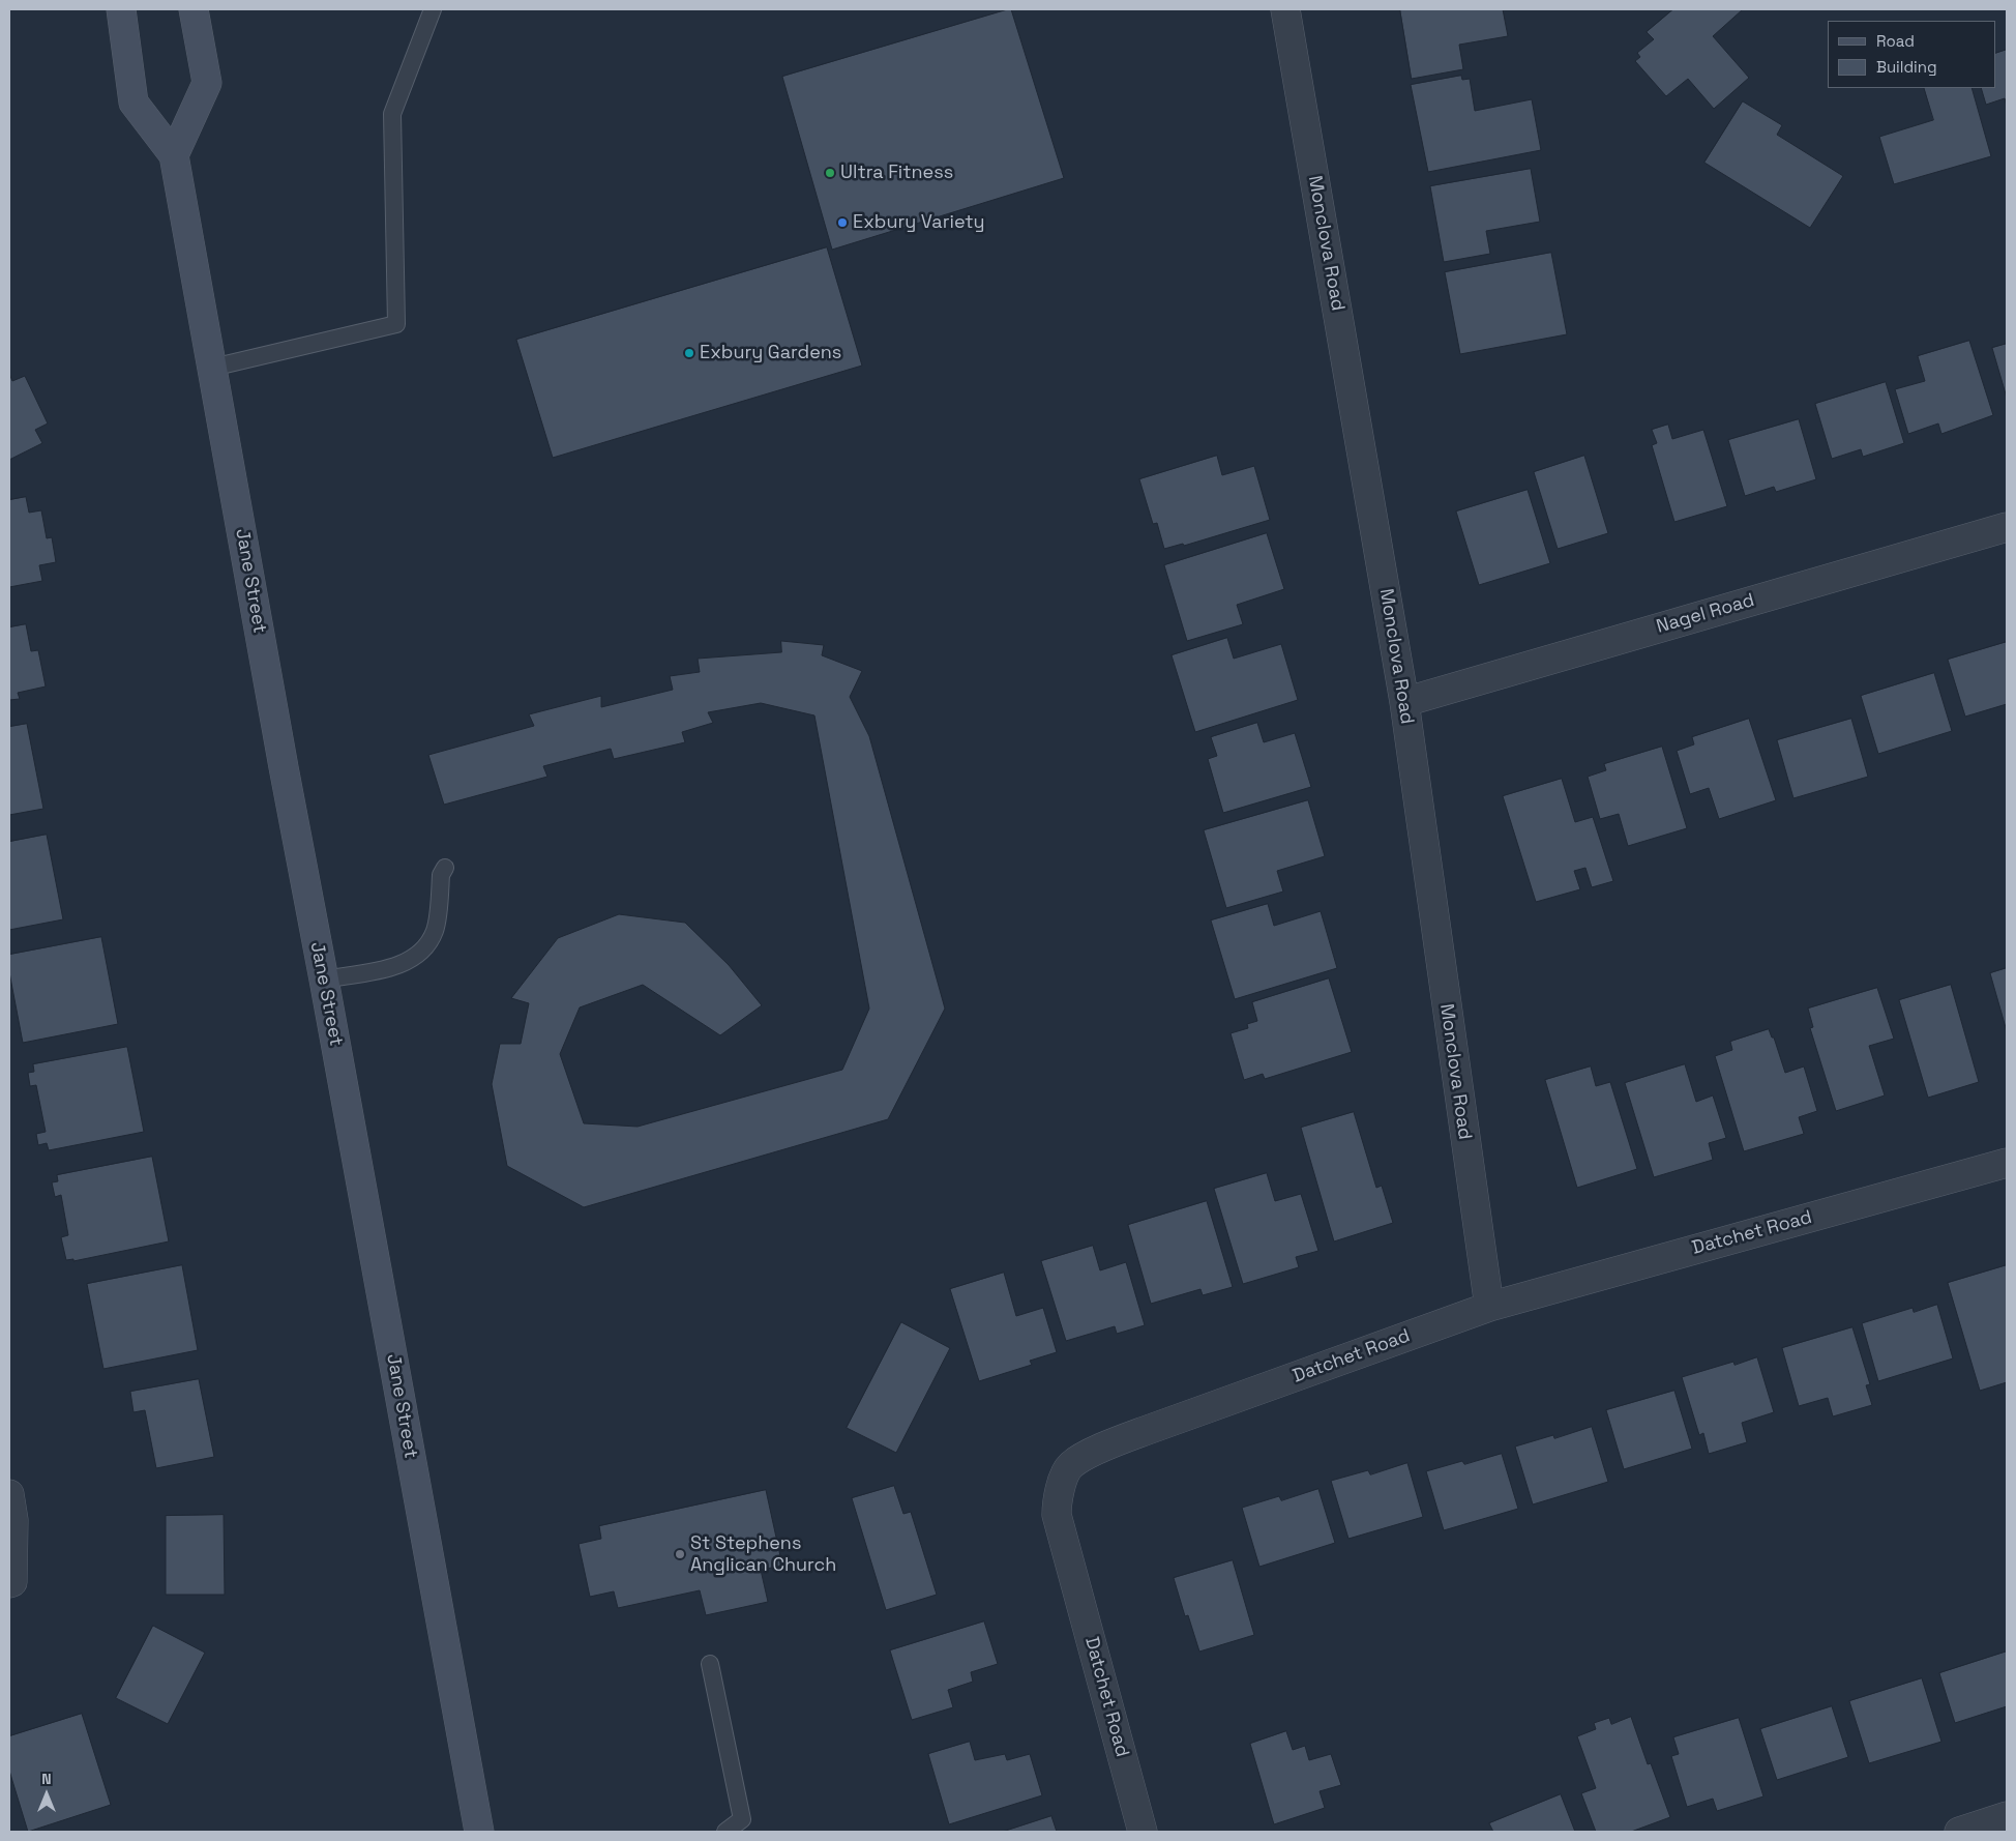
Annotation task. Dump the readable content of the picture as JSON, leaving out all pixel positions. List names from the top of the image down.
{
  "streets": {
    "main road": ["Jane Street"],
    "street": ["Monclova Road", "Nagel Road", "Datchet Road"]
  },
  "crossings": [
    ["Monclova Road", "Nagel Road"],
    ["Monclova Road", "Datchet Road"]
  ],
  "places": [
    "Ultra Fitness",
    "Exbury Variety",
    "Exbury Gardens",
    "St Stephens Anglican Church"
  ],
  "legend": ["Road", "Building"],
  "north": "top"
}
